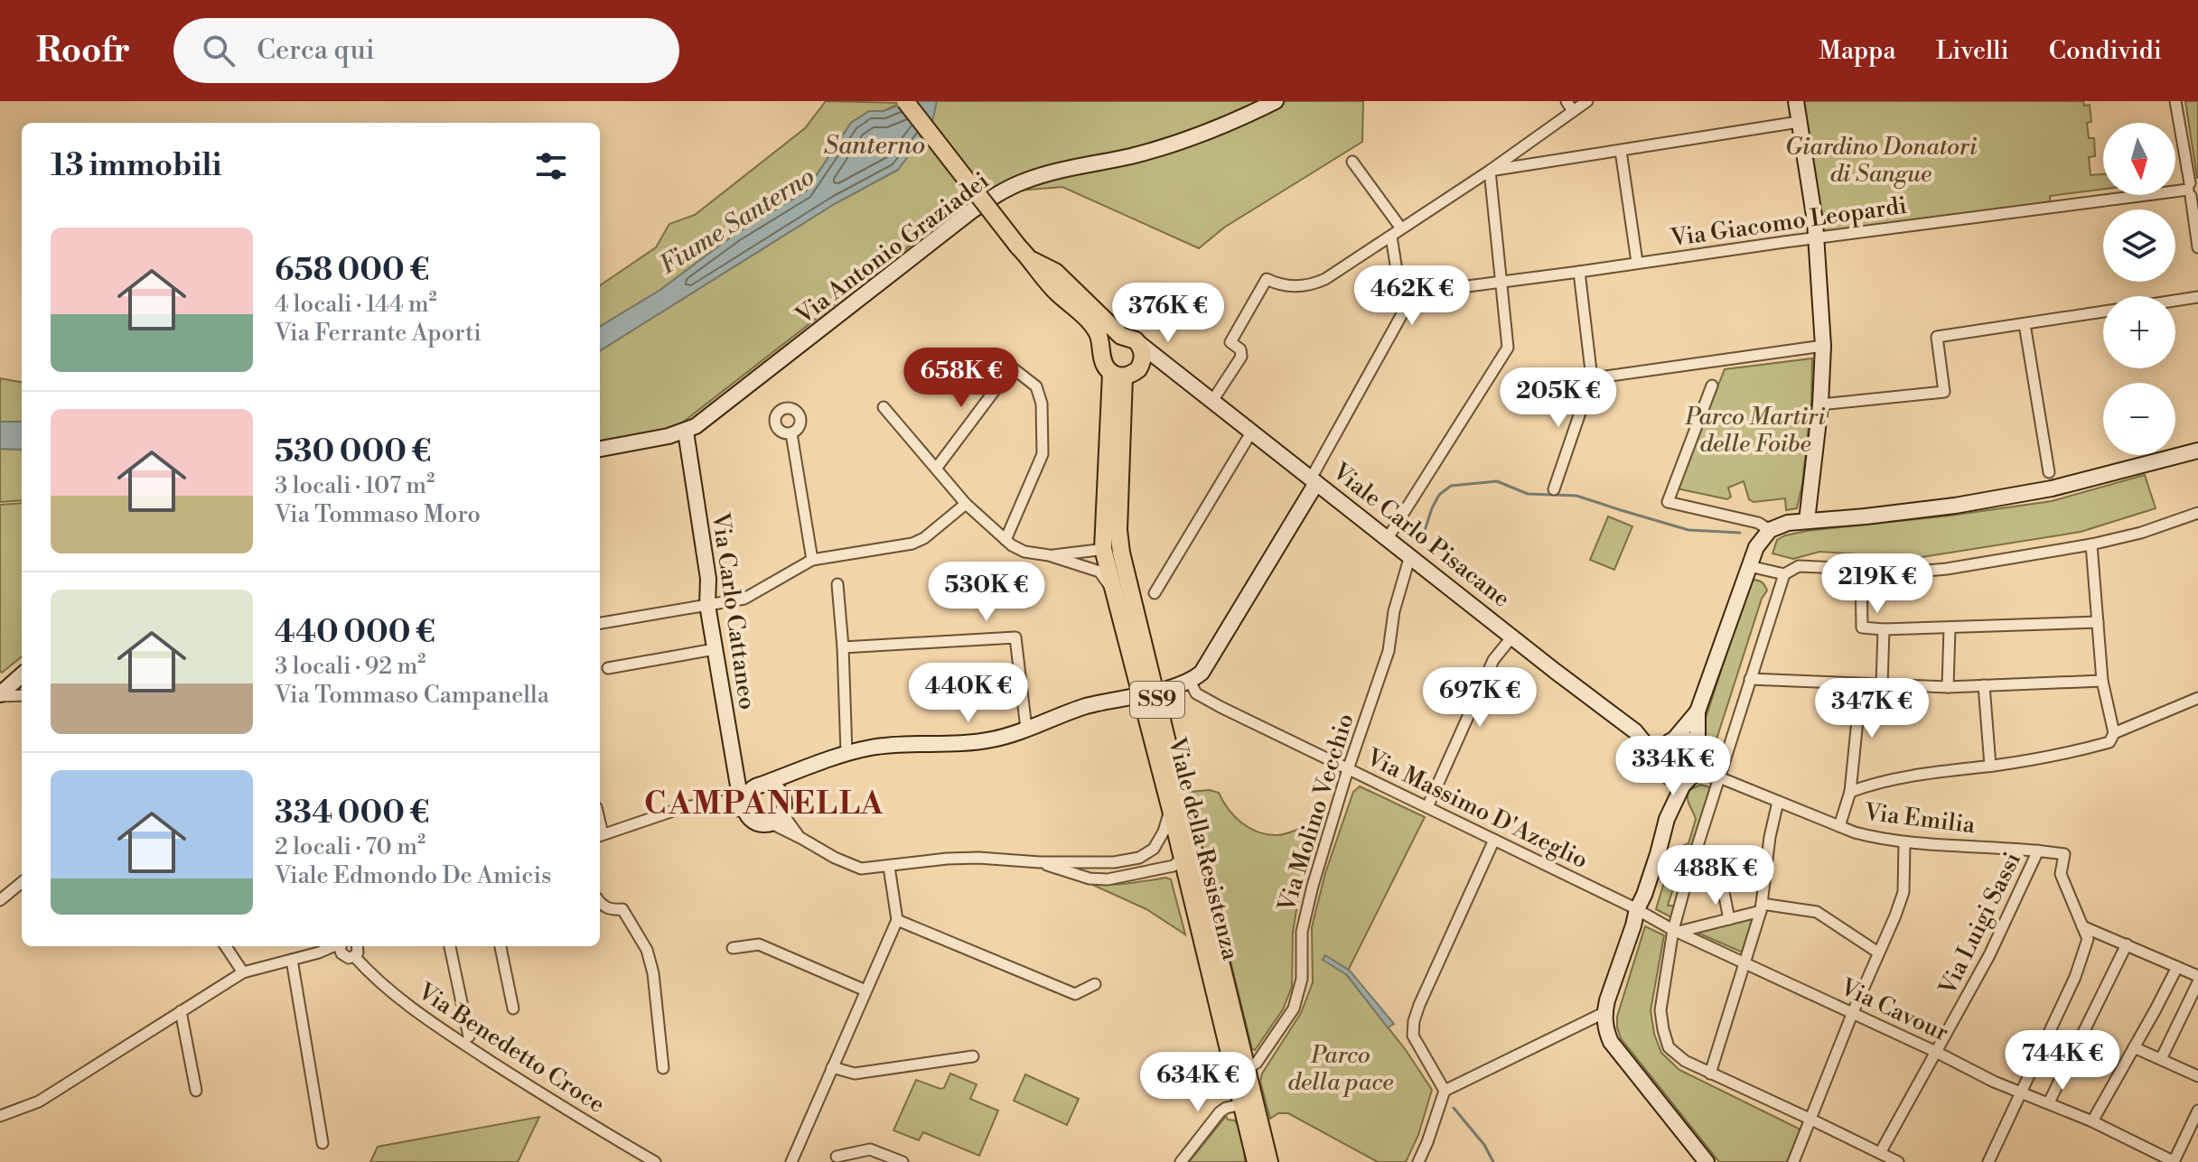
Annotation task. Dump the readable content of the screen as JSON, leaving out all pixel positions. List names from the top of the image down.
{
  "streets": {
    "main road": ["Viale Carlo Pisacane", "SS9", "Viale della Resistenza"],
    "street": [
      "Via Giacomo Leopardi",
      "Via Antonio Graziadei",
      "Via Carlo Cattaneo",
      "Via Massimo D'Azeglio",
      "Via Molino Vecchio",
      "Via Emilia",
      "Via Luigi Sassi",
      "Via Cavour",
      "Via Benedetto Croce"
    ]
  },
  "crossings": [
    ["Via Giacomo Leopardi", "Viale Carlo Pisacane"],
    ["Via Antonio Graziadei", "Via Carlo Cattaneo"],
    ["Viale Carlo Pisacane", "Via Molino Vecchio"],
    ["Viale Carlo Pisacane", "Via Emilia"],
    ["Viale Carlo Pisacane", "Viale della Resistenza"],
    ["Via Massimo D'Azeglio", "Via Molino Vecchio"],
    ["Via Massimo D'Azeglio", "Via Cavour"],
    ["Via Molino Vecchio", "Viale della Resistenza"],
    ["Via Emilia", "Via Luigi Sassi"],
    ["Via Luigi Sassi", "Via Cavour"]
  ],
  "districts": ["CAMPANELLA"],
  "water": ["Santerno", "Fiume Santerno"],
  "parks": ["Giardino Donatori di Sangue", "Parco Martiri delle Foibe", "Parco della pace"],
  "north": "bottom",
  "page": {
    "header": "Roofr",
    "search": "Cerca qui",
    "nav": ["Mappa", "Livelli", "Condividi"],
    "map_buttons": ["+", "−"],
    "heading": "13 immobili",
    "list": [
      {
        "name": "658 000 €",
        "note": "4 locali · 144 m² · Via Ferrante Aporti"
      },
      {
        "name": "530 000 €",
        "note": "3 locali · 107 m² · Via Tommaso Moro"
      },
      {
        "name": "440 000 €",
        "note": "3 locali · 92 m² · Via Tommaso Campanella"
      },
      {
        "name": "334 000 €",
        "note": "2 locali · 70 m² · Viale Edmondo De Amicis"
      }
    ],
    "price": [
      "462K €",
      "376K €",
      "658K €",
      "205K €",
      "219K €",
      "530K €",
      "440K €",
      "697K €",
      "347K €",
      "334K €",
      "488K €",
      "744K €",
      "634K €"
    ]
  }
}
